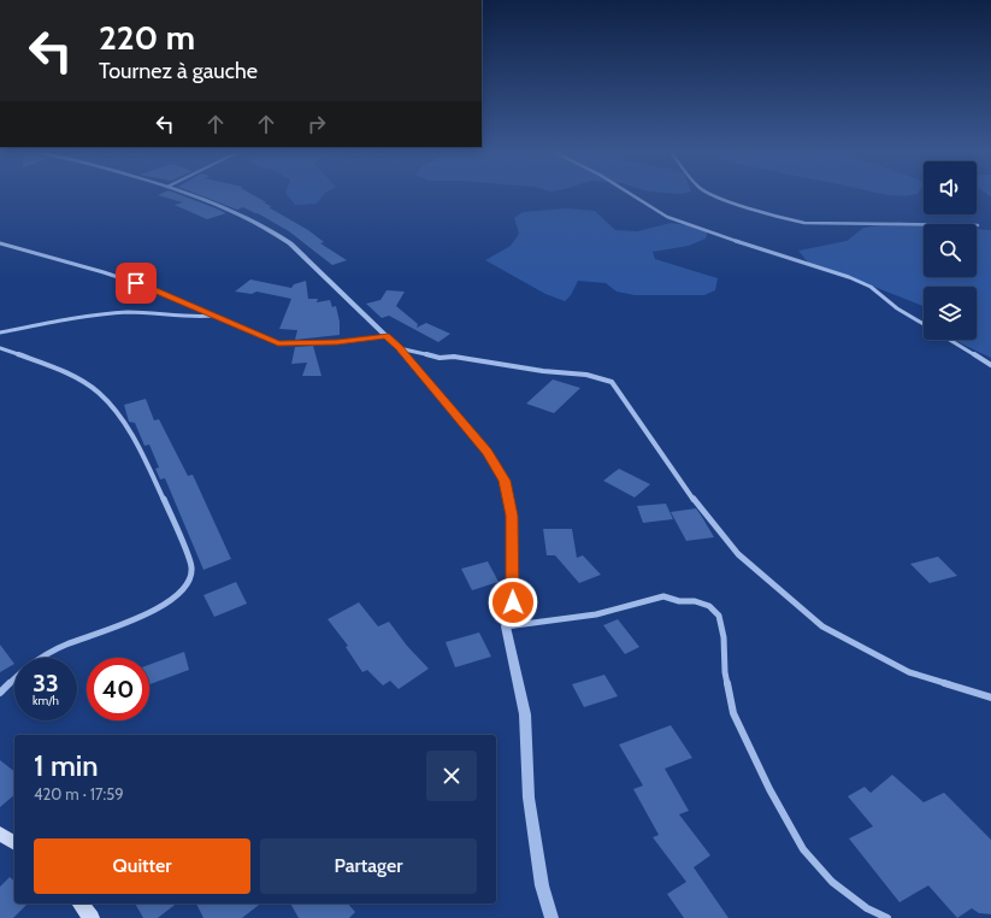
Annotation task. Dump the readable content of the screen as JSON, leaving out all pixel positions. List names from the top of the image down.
{
  "page": {
    "turn": ["220 m", "Tournez à gauche"],
    "speed": "33 km/h",
    "limit": "40",
    "heading": ["1 min", "420 m · 17:59"],
    "buttons": ["Quitter", "Partager"]
  }
}
